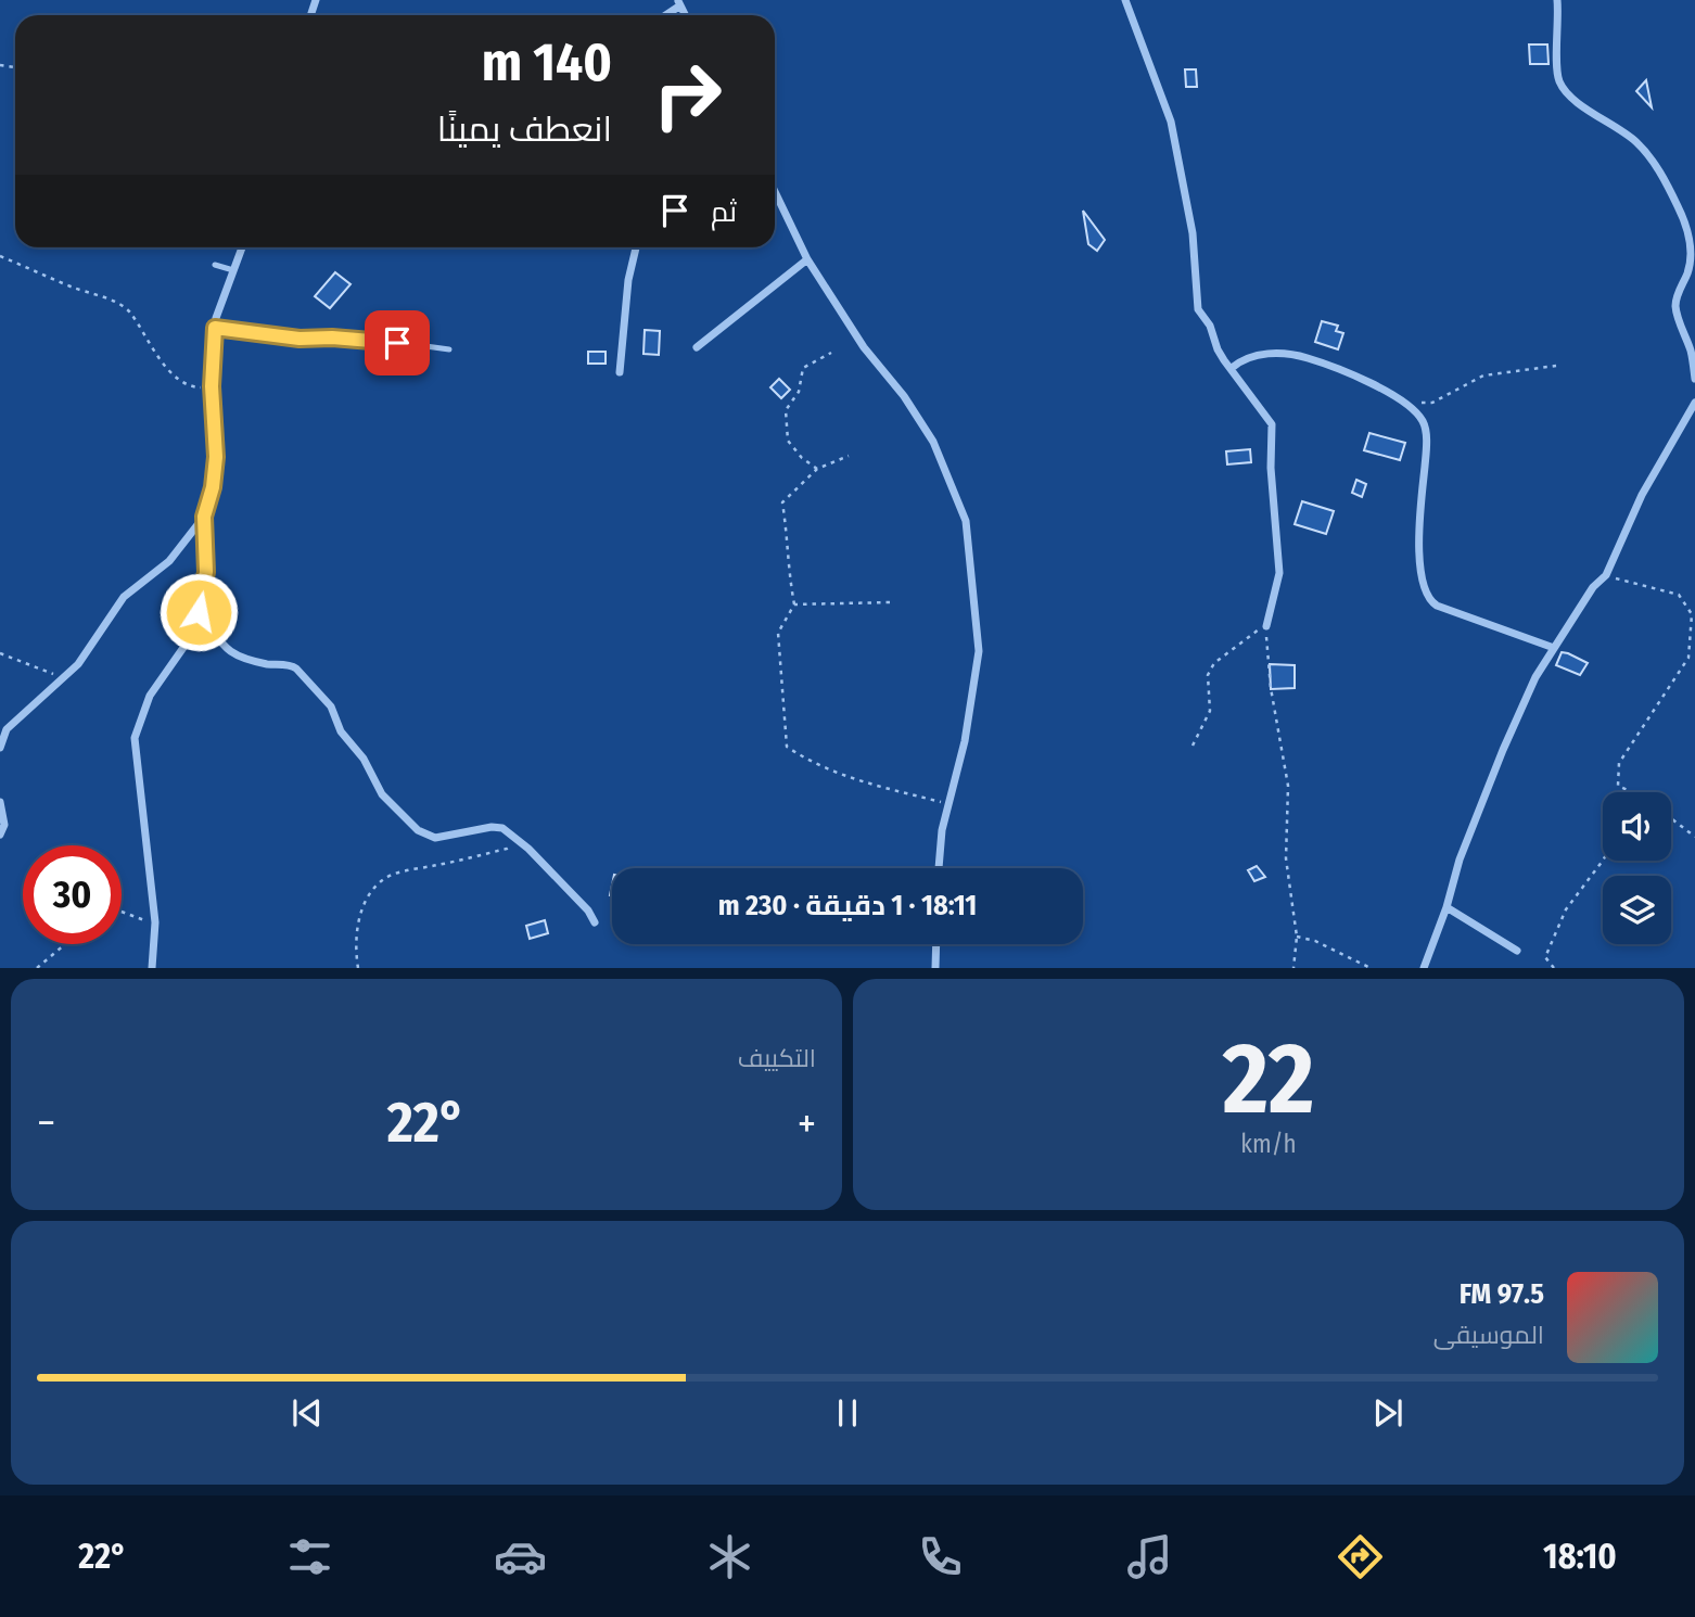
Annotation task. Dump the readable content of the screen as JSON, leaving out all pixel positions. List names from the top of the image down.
{
  "page": {
    "turn": ["140 m", "انعطف يمينًا"],
    "then": "ثم",
    "limit": "30",
    "trip": "18:11 · 1 دقيقة · 230 m",
    "tile": [
      ["22", "km/h"],
      "التكييف"
    ],
    "heat": ["−", "22°", "+"],
    "song": ["97.5 FM", "الموسيقى"],
    "tabs": ["18:10", "22°"]
  }
}
